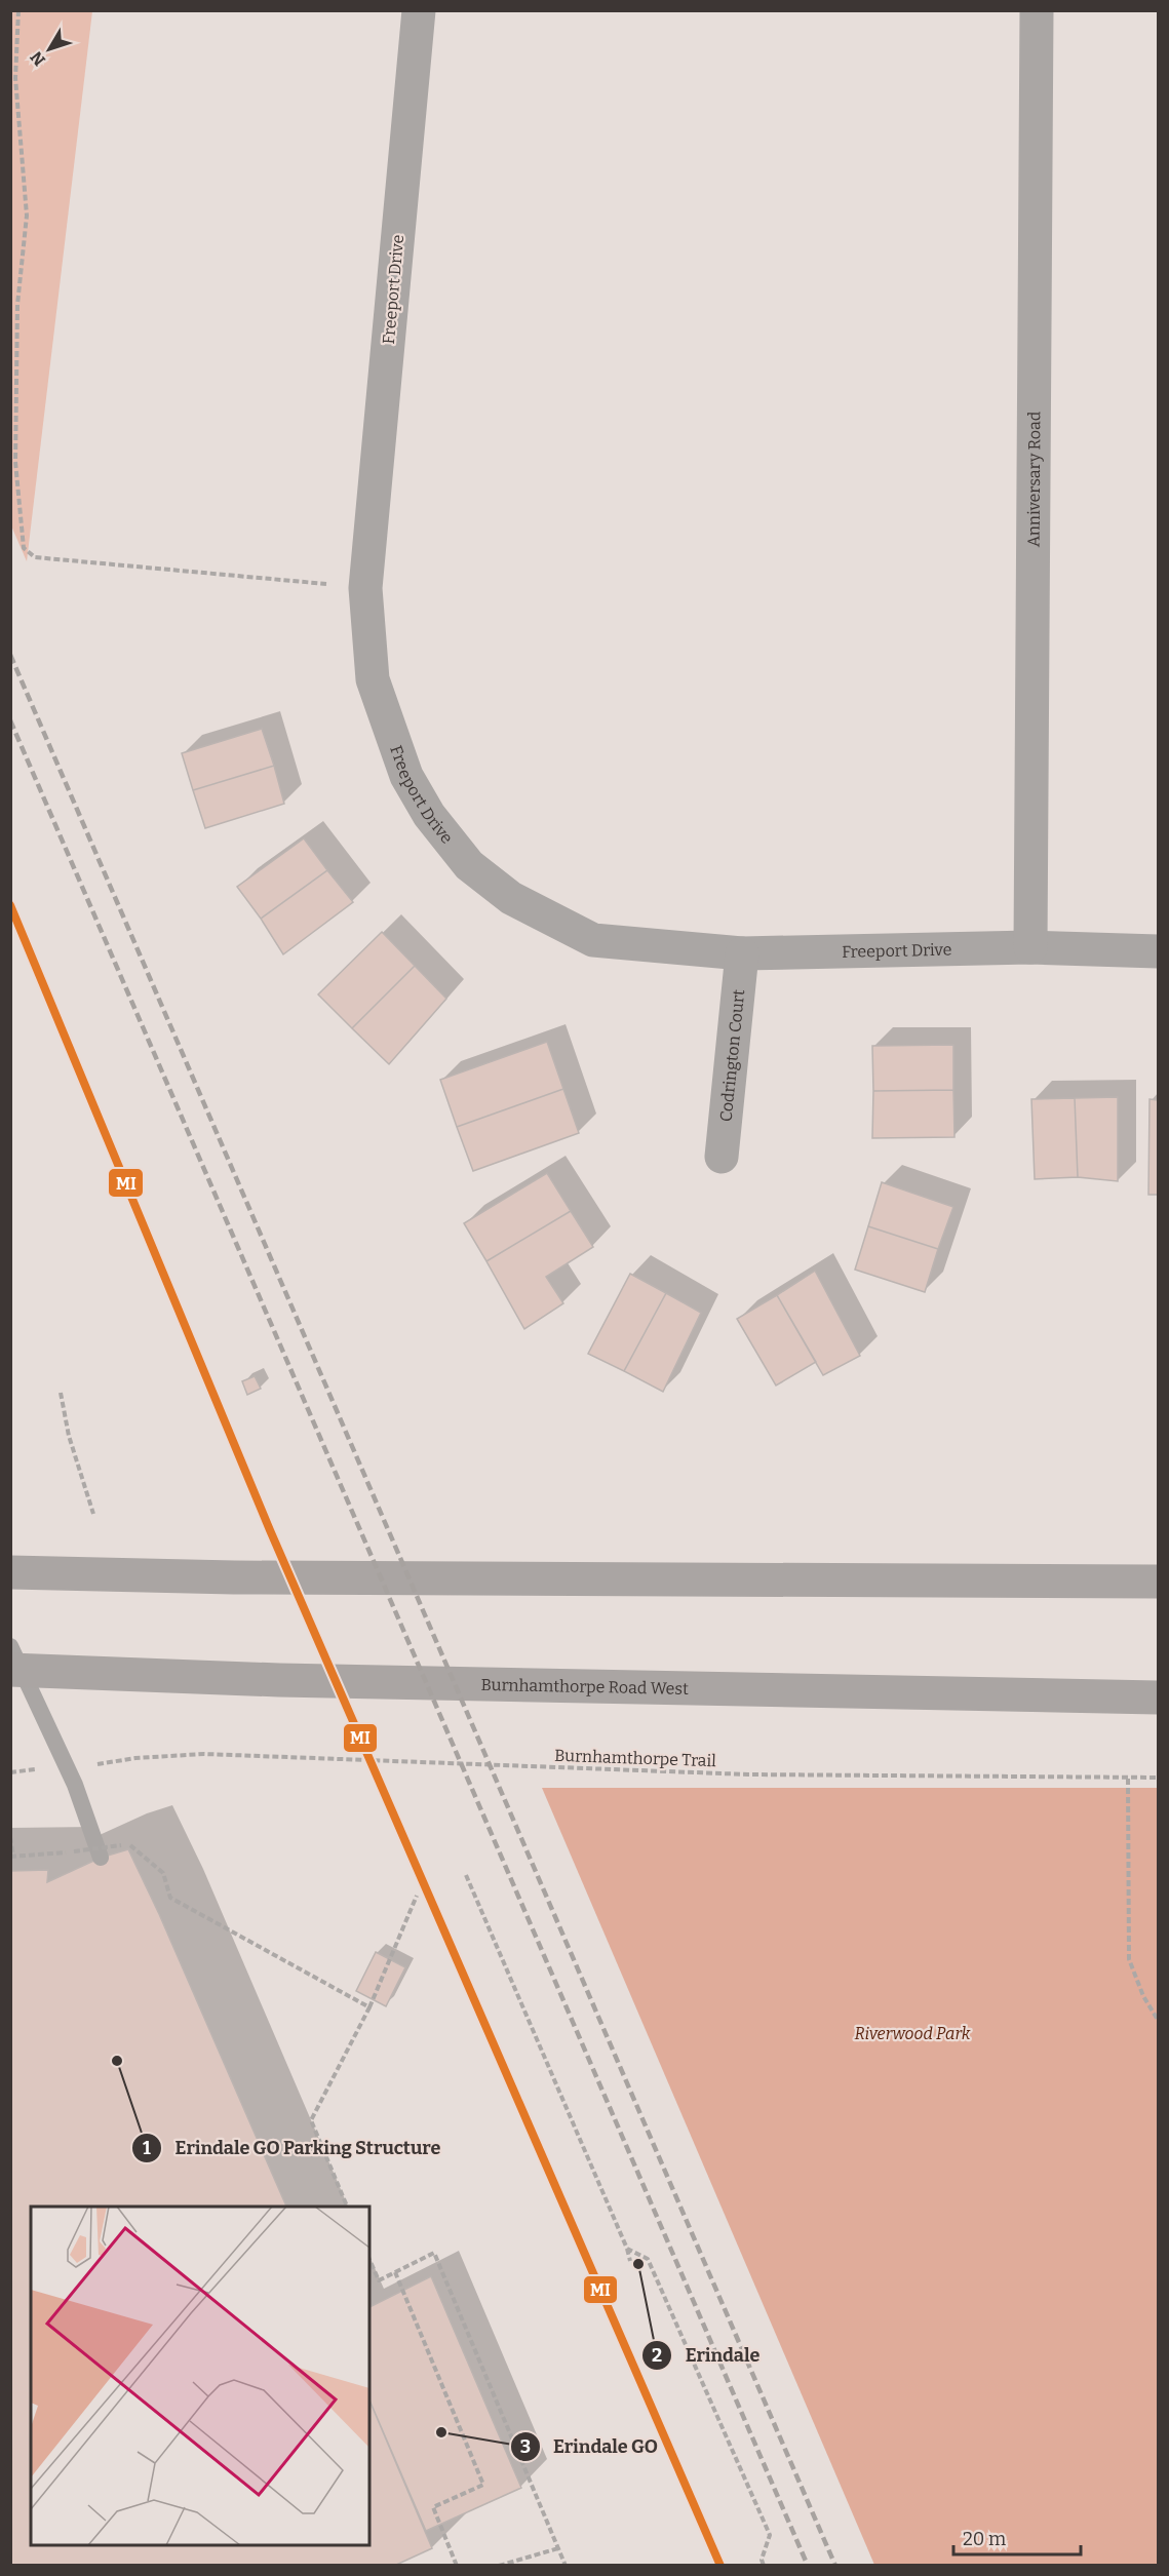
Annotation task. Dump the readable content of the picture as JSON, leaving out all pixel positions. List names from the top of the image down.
{
  "streets": {
    "main road": ["Burnhamthorpe Road West"],
    "street": ["Freeport Drive", "Anniversary Road", "Codrington Court"],
    "path": ["Burnhamthorpe Trail"]
  },
  "crossings": [
    ["Freeport Drive", "Anniversary Road"],
    ["Freeport Drive", "Codrington Court"]
  ],
  "parks": ["Riverwood Park"],
  "places": ["Erindale GO Parking Structure", "Erindale", "Erindale GO"],
  "lines": ["transit line MI"],
  "scale_bar": "20 m",
  "north": "bottom left"
}
